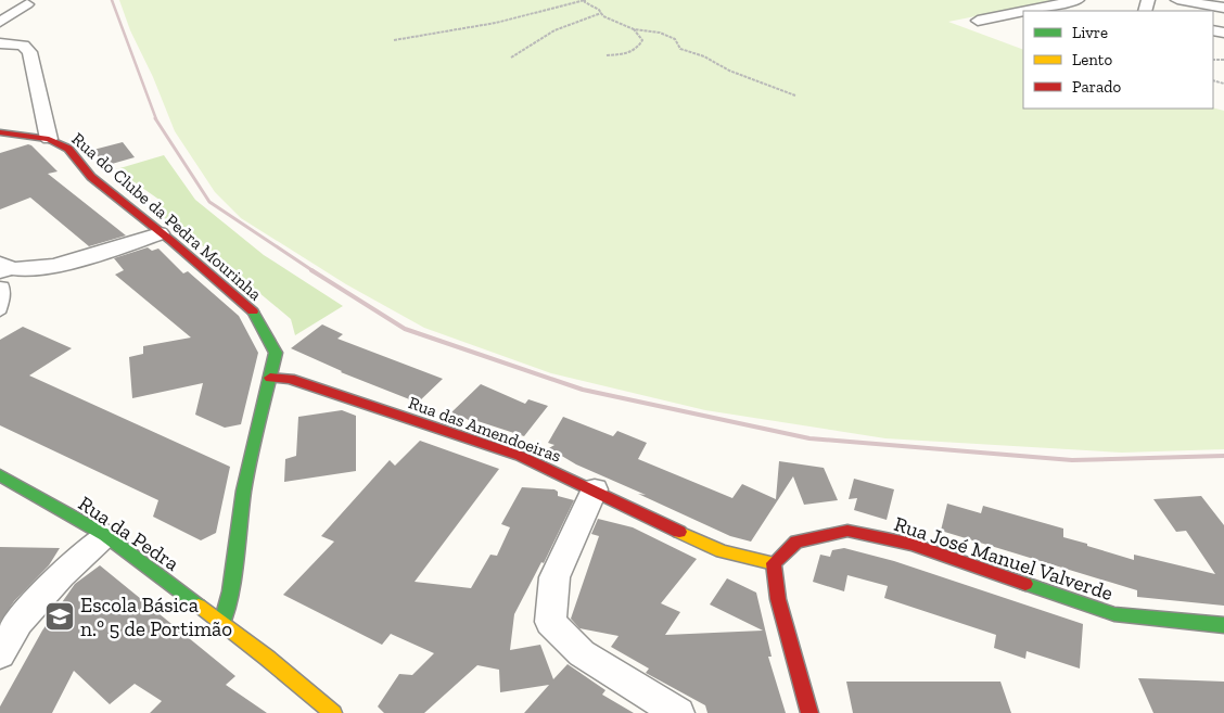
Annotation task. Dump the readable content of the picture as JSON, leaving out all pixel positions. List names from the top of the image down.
{
  "streets": {
    "street": [
      "Rua do Clube da Pedra Mourinha",
      "Rua das Amendoeiras",
      "Rua da Pedra",
      "Rua José Manuel Valverde"
    ]
  },
  "crossings": [
    ["Rua do Clube da Pedra Mourinha", "Rua das Amendoeiras"],
    ["Rua do Clube da Pedra Mourinha", "Rua da Pedra"],
    ["Rua das Amendoeiras", "Rua José Manuel Valverde"]
  ],
  "places": {
    "school or university": ["Escola Básica n.º 5 de Portimão"]
  },
  "legend": ["Livre", "Lento", "Parado"]
}
